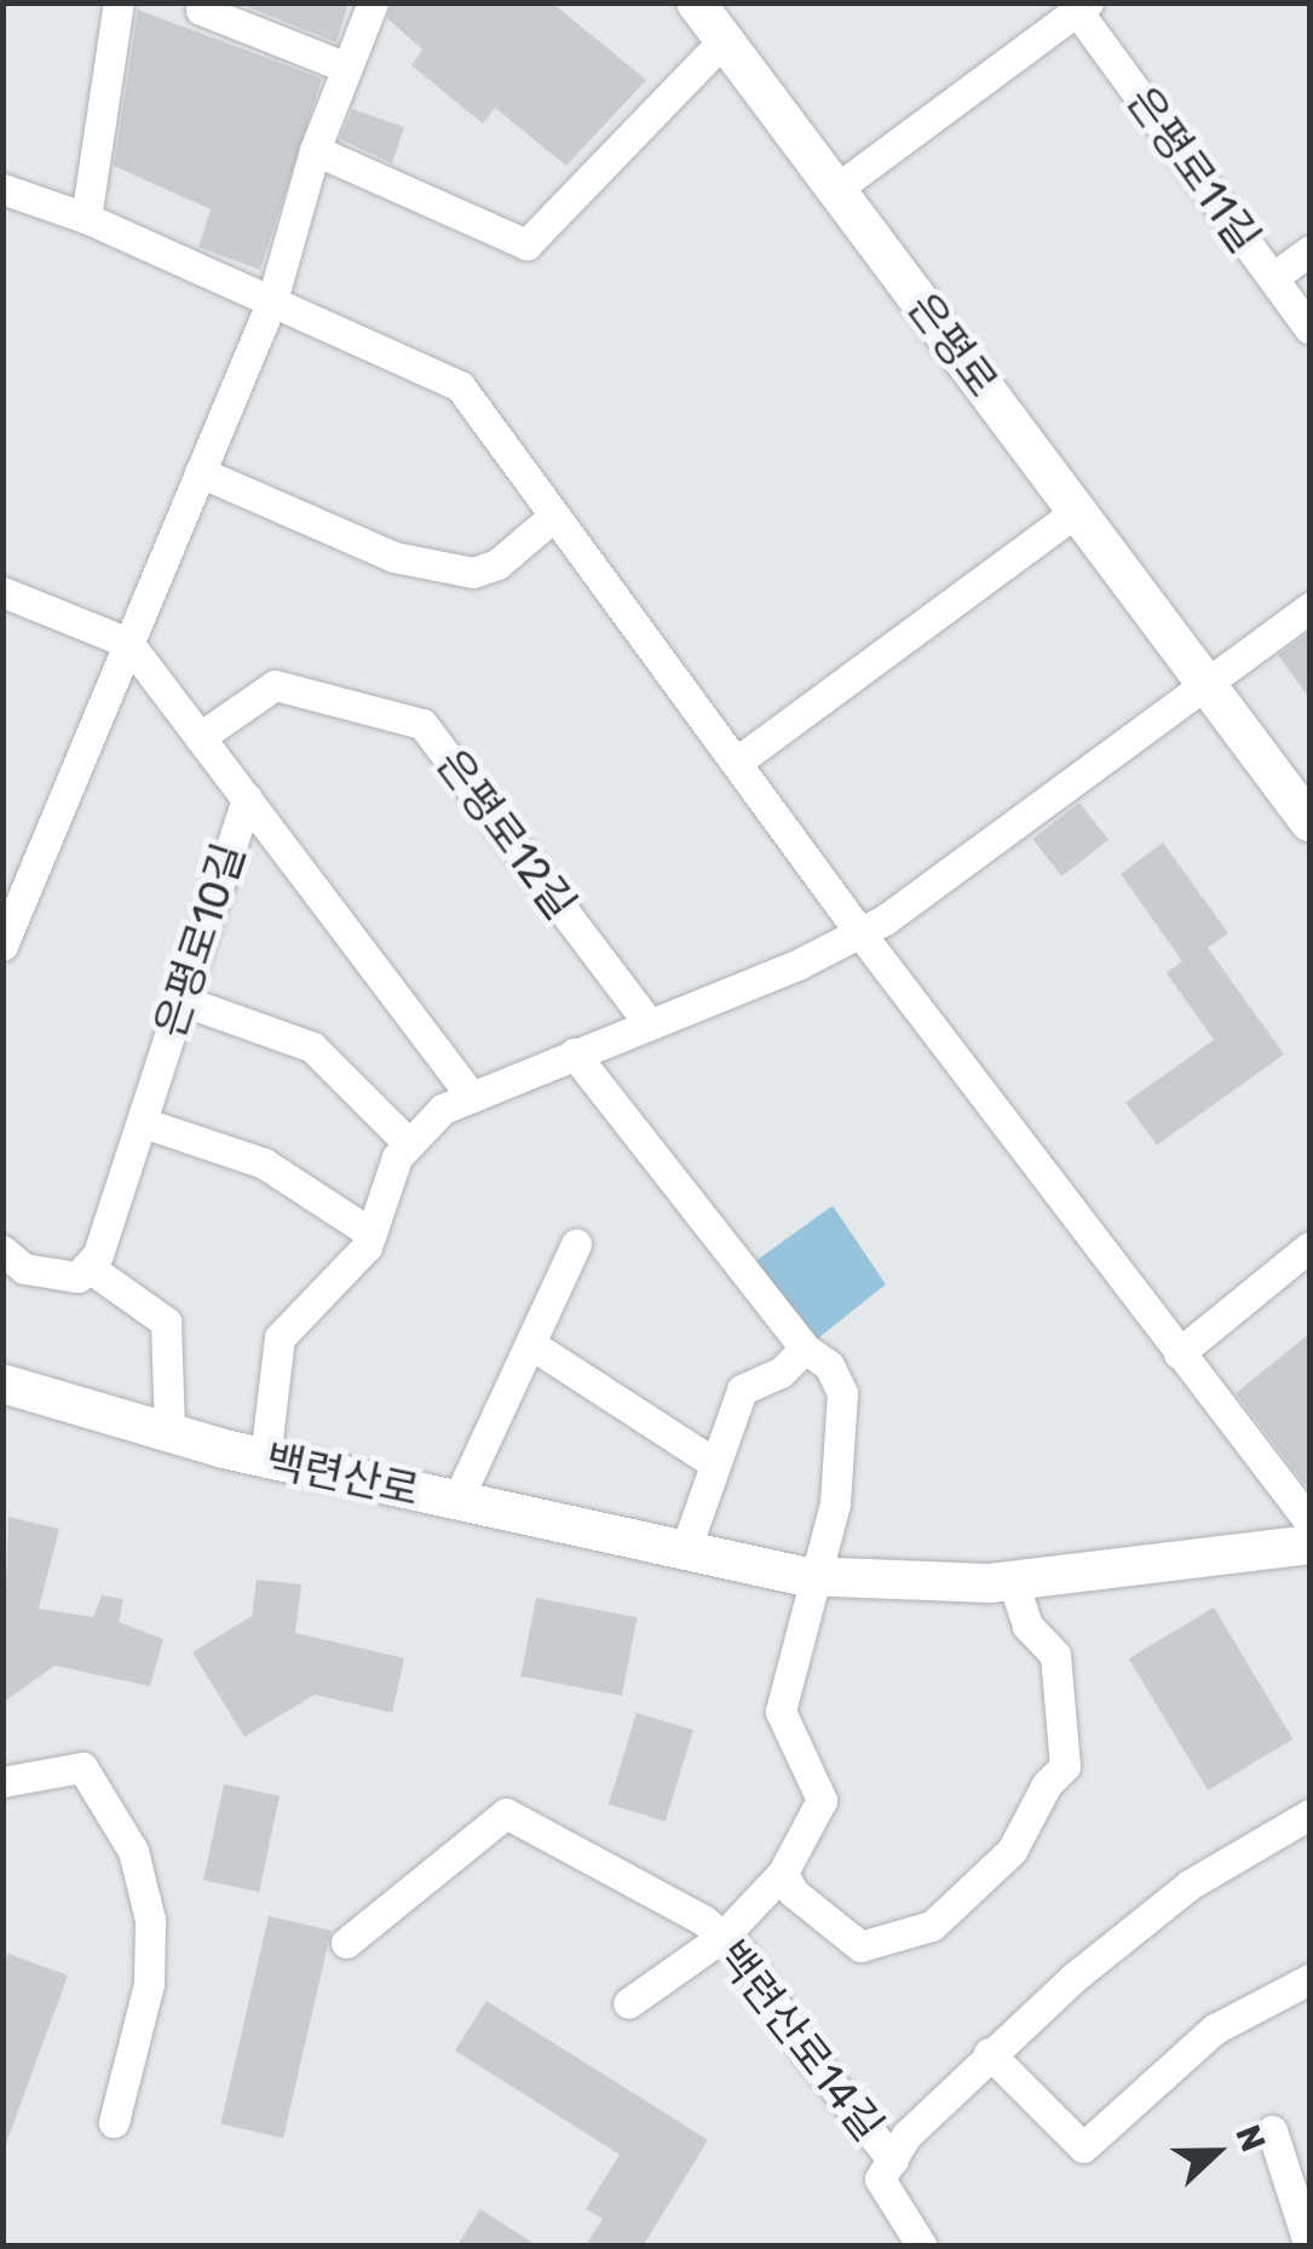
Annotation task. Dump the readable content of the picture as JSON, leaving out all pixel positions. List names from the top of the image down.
{
  "streets": {
    "main road": ["은평로", "백련산로"],
    "street": [
      "은평로11길",
      "은평로12길",
      "은평로10길",
      "백련산로14길"
    ]
  },
  "crossings": [
    ["은평로11길", "은평로"],
    ["은평로12길", "은평로10길"]
  ],
  "north": "right"
}
